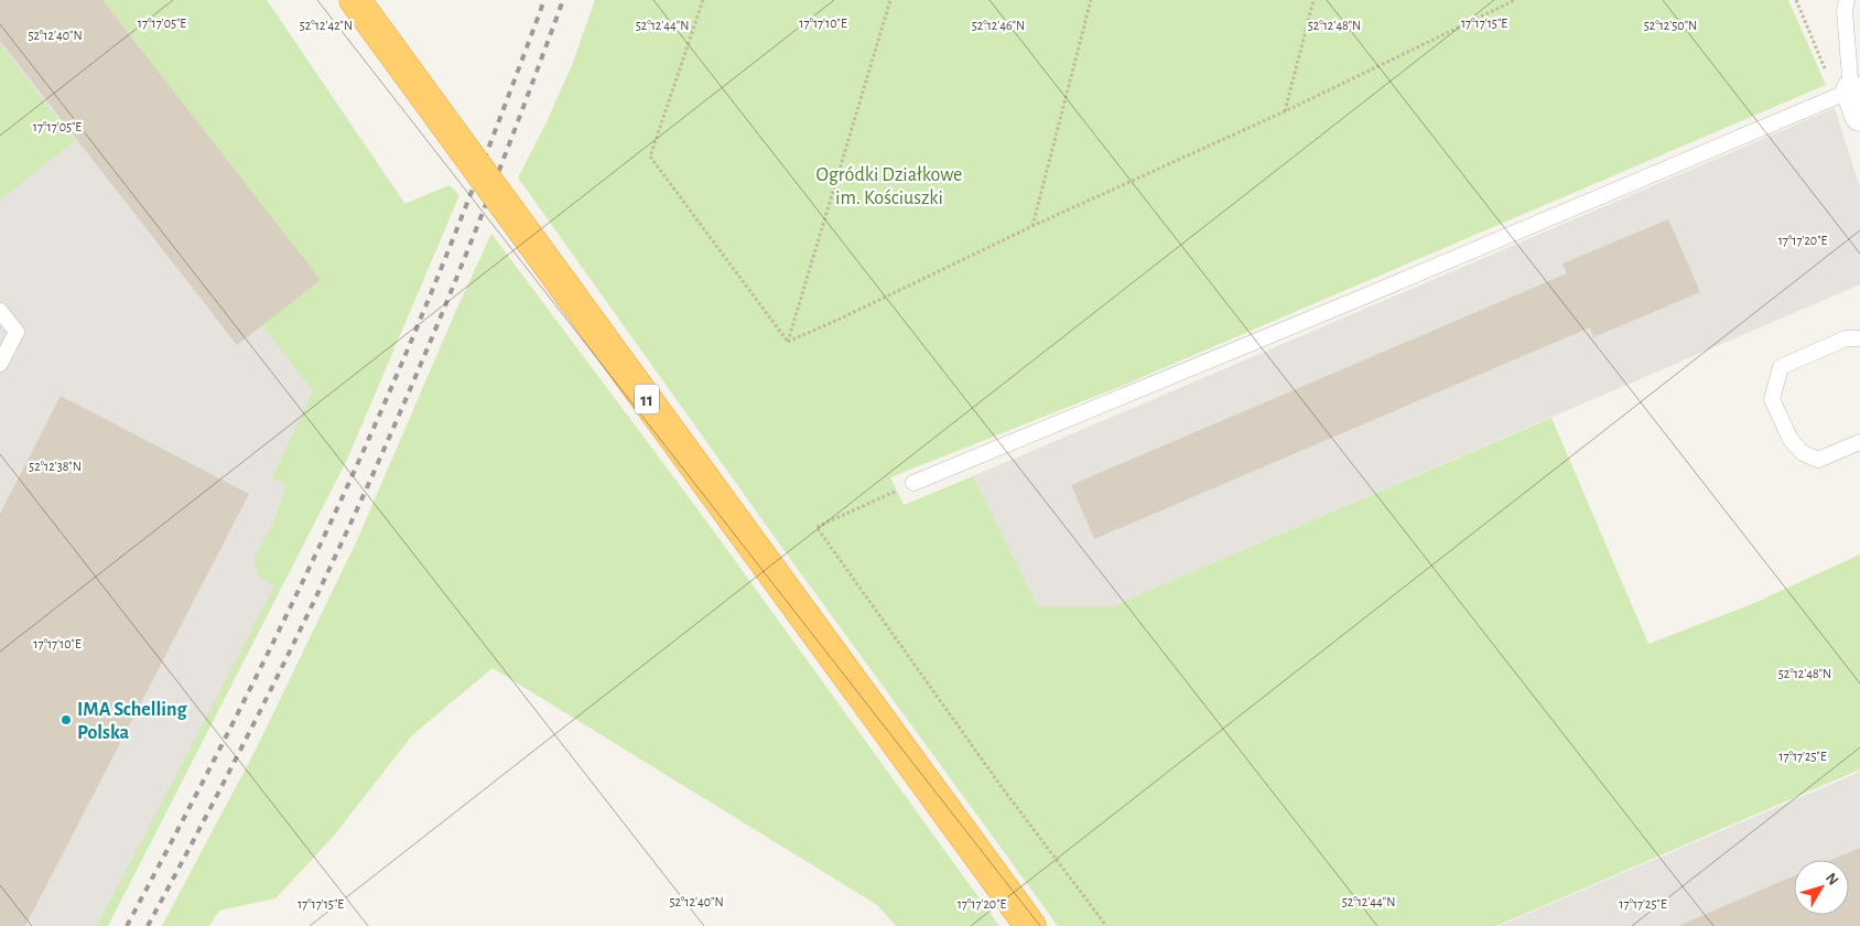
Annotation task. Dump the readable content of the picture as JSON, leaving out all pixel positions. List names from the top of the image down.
{
  "streets": {
    "highway": ["11"]
  },
  "parks": ["Ogródki Działkowe im. Kościuszki"],
  "places": ["IMA Schelling Polska"],
  "north": "top right",
  "coordinates": [
    "17°17'05\"E",
    "17°17'10\"E",
    "17°17'15\"E",
    "52°12'42\"N",
    "52°12'46\"N",
    "52°12'50\"N",
    "52°12'44\"N",
    "52°12'48\"N",
    "52°12'40\"N",
    "17°17'20\"E",
    "52°12'38\"N",
    "17°17'25\"E"
  ]
}
